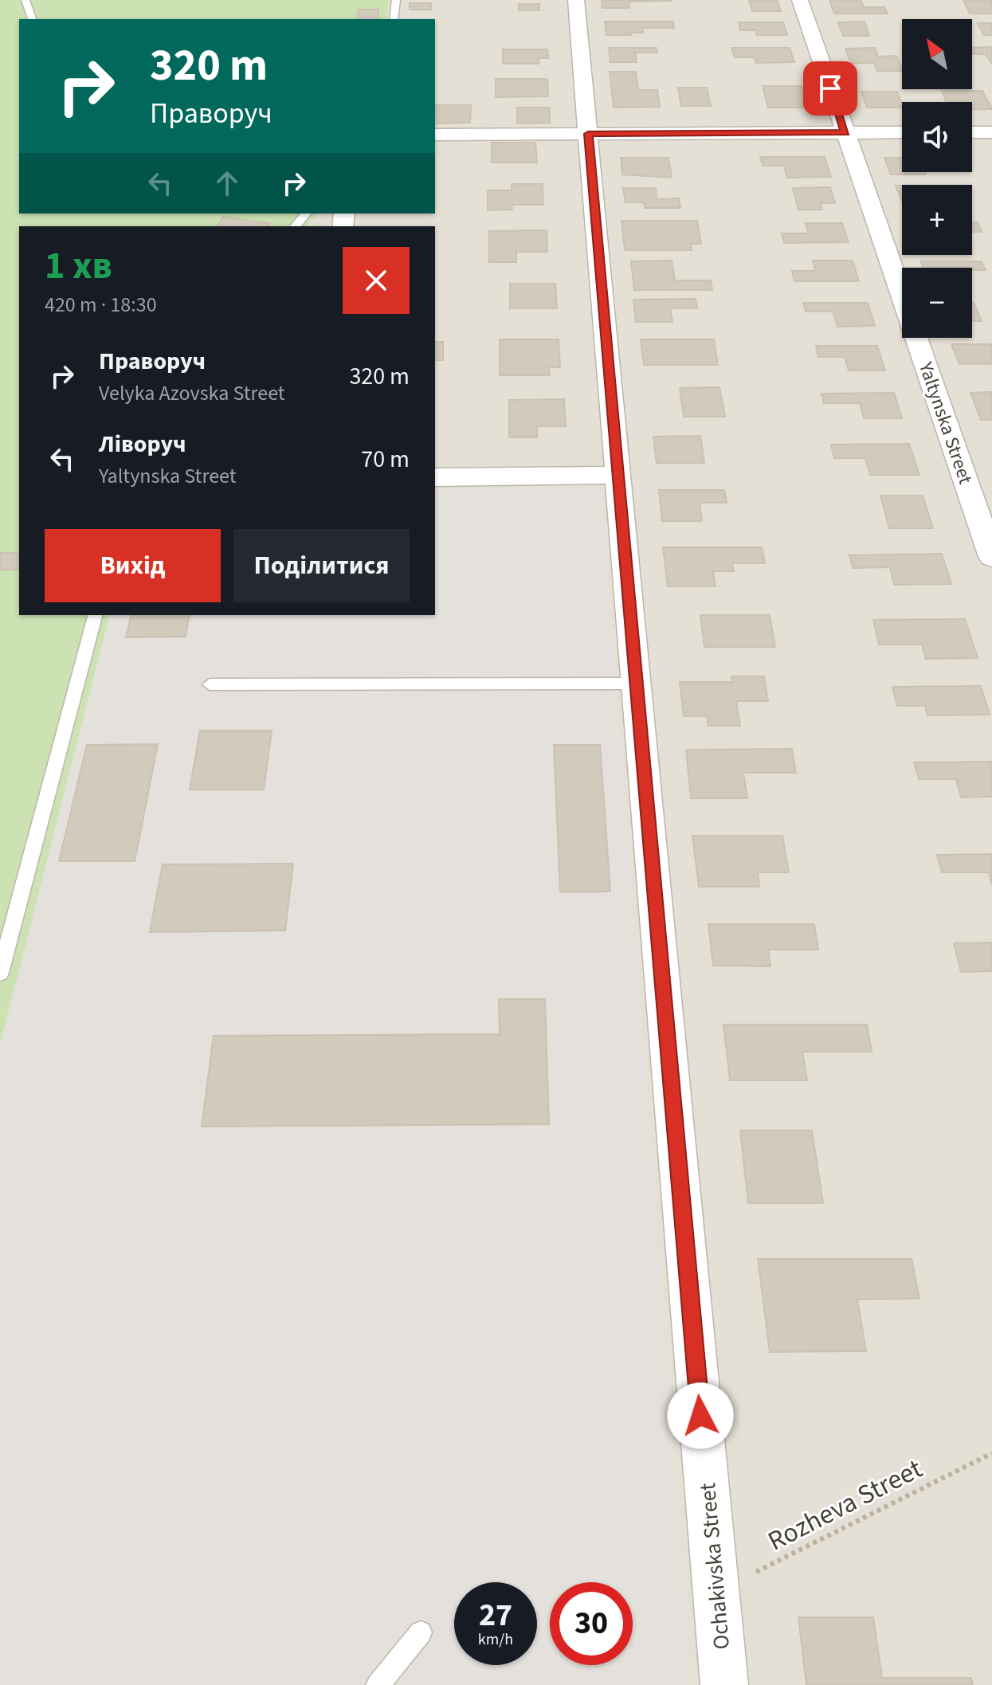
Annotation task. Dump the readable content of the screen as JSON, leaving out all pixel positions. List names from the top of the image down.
{
  "streets": {
    "street": ["Yaltynska Street", "Ochakivska Street"],
    "path": ["Rozheva Street"]
  },
  "crossings": [
    ["Rozheva Street", "Ochakivska Street"]
  ],
  "north": "top left",
  "page": {
    "map_buttons": ["+", "−"],
    "turn": ["320 m", "Праворуч"],
    "heading": ["1 хв", "420 m · 18:30"],
    "list": [
      {
        "name": "Праворуч",
        "note": "Velyka Azovska Street",
        "value": "320 m"
      },
      {
        "name": "Ліворуч",
        "note": "Yaltynska Street",
        "value": "70 m"
      }
    ],
    "buttons": ["Вихід", "Поділитися"],
    "speed": "27 km/h",
    "limit": "30"
  }
}
